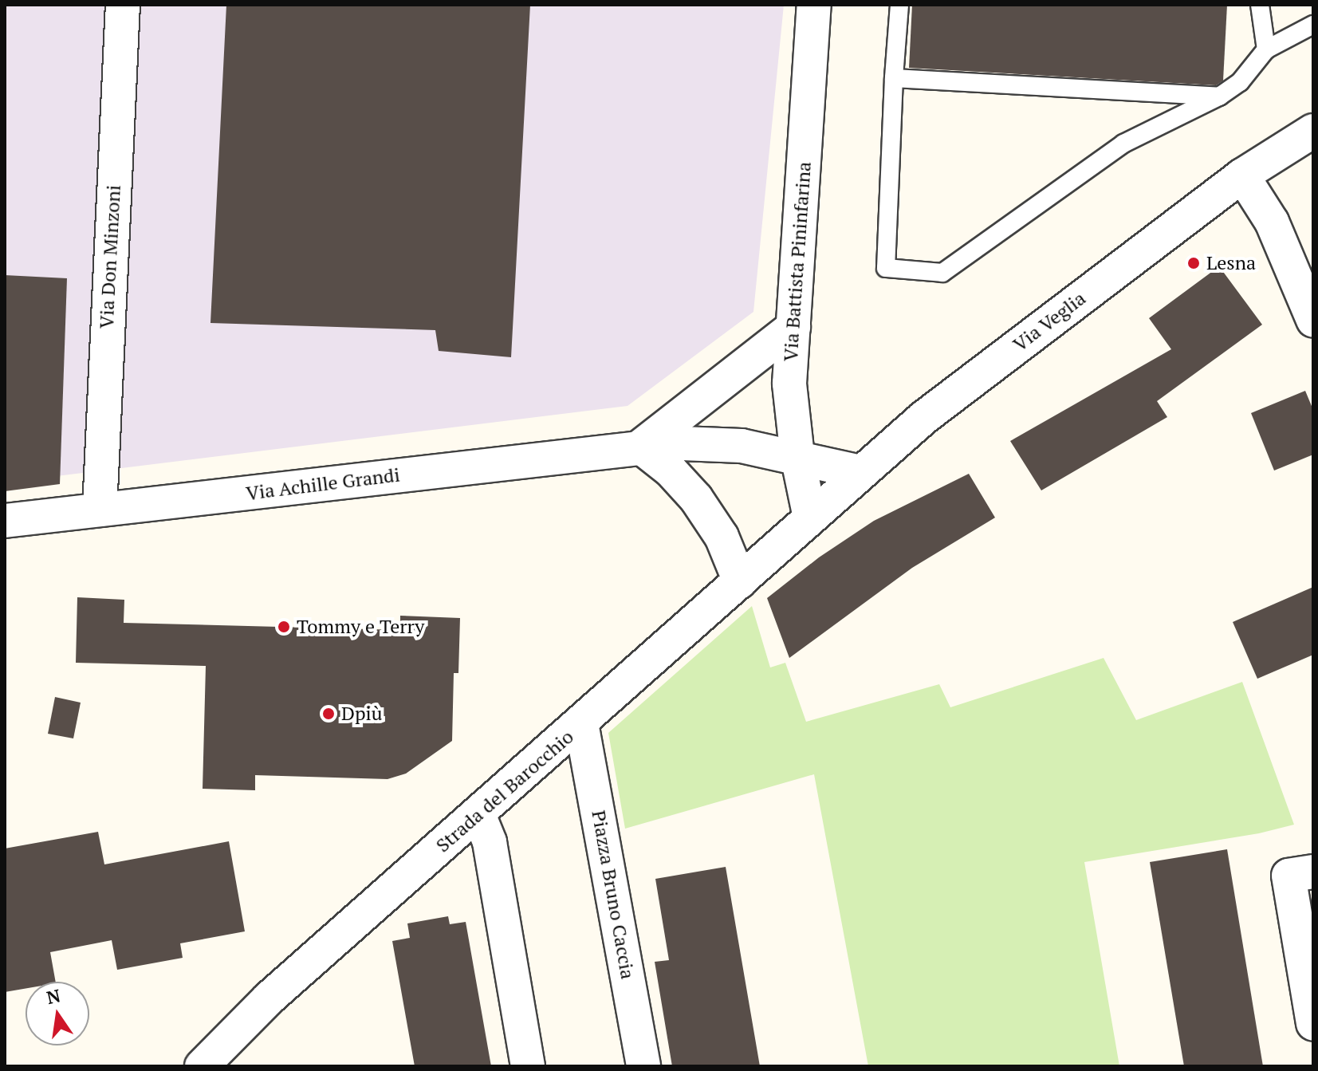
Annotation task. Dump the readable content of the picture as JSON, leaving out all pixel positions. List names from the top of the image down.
{
  "streets": {
    "street": [
      "Via Don Minzoni",
      "Via Battista Pininfarina",
      "Via Veglia",
      "Via Achille Grandi",
      "Strada del Barocchio",
      "Piazza Bruno Caccia"
    ]
  },
  "crossings": [
    ["Via Don Minzoni", "Via Achille Grandi"],
    ["Via Battista Pininfarina", "Via Veglia"],
    ["Via Battista Pininfarina", "Via Achille Grandi"],
    ["Via Battista Pininfarina", "Strada del Barocchio"],
    ["Via Veglia", "Via Achille Grandi"],
    ["Via Veglia", "Strada del Barocchio"],
    ["Strada del Barocchio", "Piazza Bruno Caccia"]
  ],
  "places": ["Lesna", "Tommy e Terry", "Dpiù"],
  "north": "top"
}
